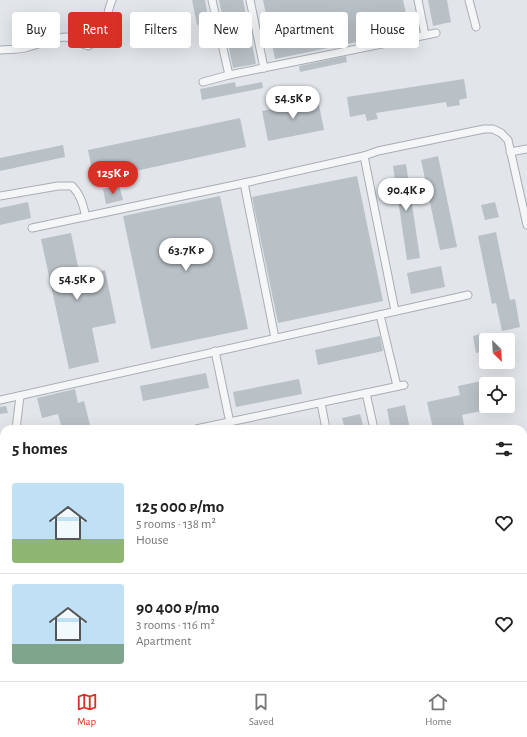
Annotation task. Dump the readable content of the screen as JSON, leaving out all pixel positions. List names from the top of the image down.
{
  "north": "bottom right",
  "page": {
    "chip": [
      "Buy",
      "Rent",
      "Filters",
      "New",
      "Apartment",
      "House"
    ],
    "price": [
      "54.5K ₽",
      "125K ₽",
      "90.4K ₽",
      "63.7K ₽",
      "54.5K ₽"
    ],
    "heading": "5 homes",
    "list": [
      {
        "name": "125 000 ₽/mo",
        "note": "5 rooms · 138 m² · House"
      },
      {
        "name": "90 400 ₽/mo",
        "note": "3 rooms · 116 m² · Apartment"
      }
    ],
    "tabs": ["Map", "Saved", "Home"]
  }
}
